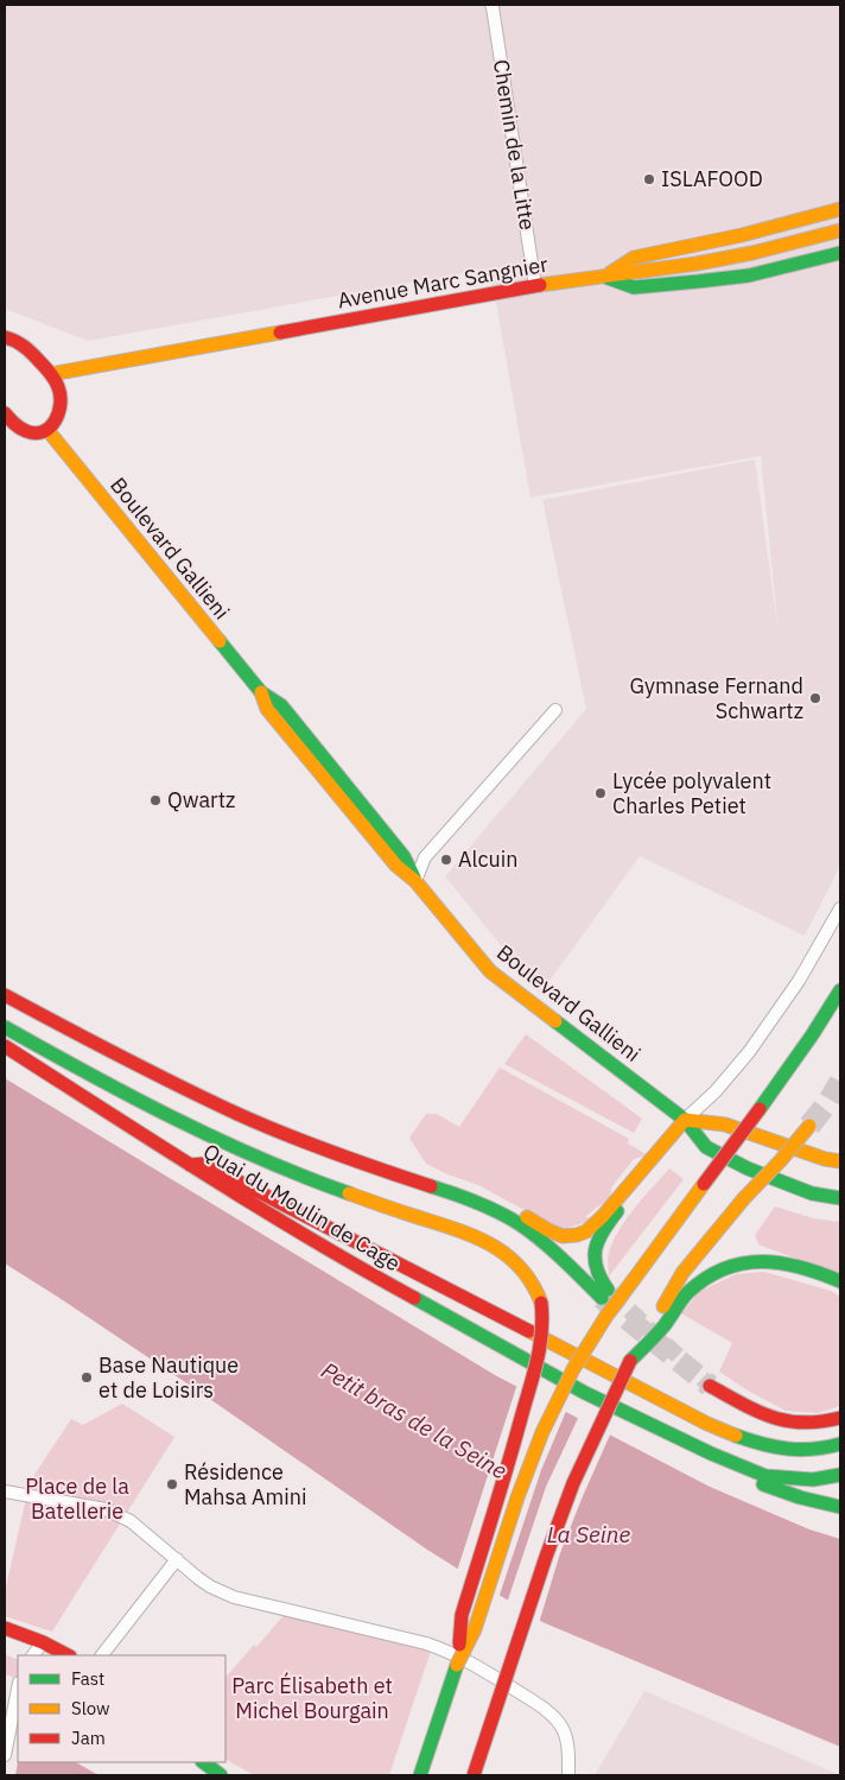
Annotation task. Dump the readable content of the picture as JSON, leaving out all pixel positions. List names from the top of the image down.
{
  "streets": {
    "main road": ["Avenue Marc Sangnier", "Boulevard Gallieni", "Quai du Moulin de Cage"],
    "street": ["Chemin de la Litte"]
  },
  "crossings": [
    ["Chemin de la Litte", "Avenue Marc Sangnier"]
  ],
  "water": ["Petit bras de la Seine", "La Seine"],
  "parks": ["Place de la Batellerie", "Parc Élisabeth et Michel Bourgain"],
  "places": [
    "ISLAFOOD",
    "Gymnase Fernand Schwartz",
    "Lycée polyvalent Charles Petiet",
    "Qwartz",
    "Alcuin",
    "Base Nautique et de Loisirs",
    "Résidence Mahsa Amini"
  ],
  "legend": ["Fast", "Slow", "Jam"]
}
